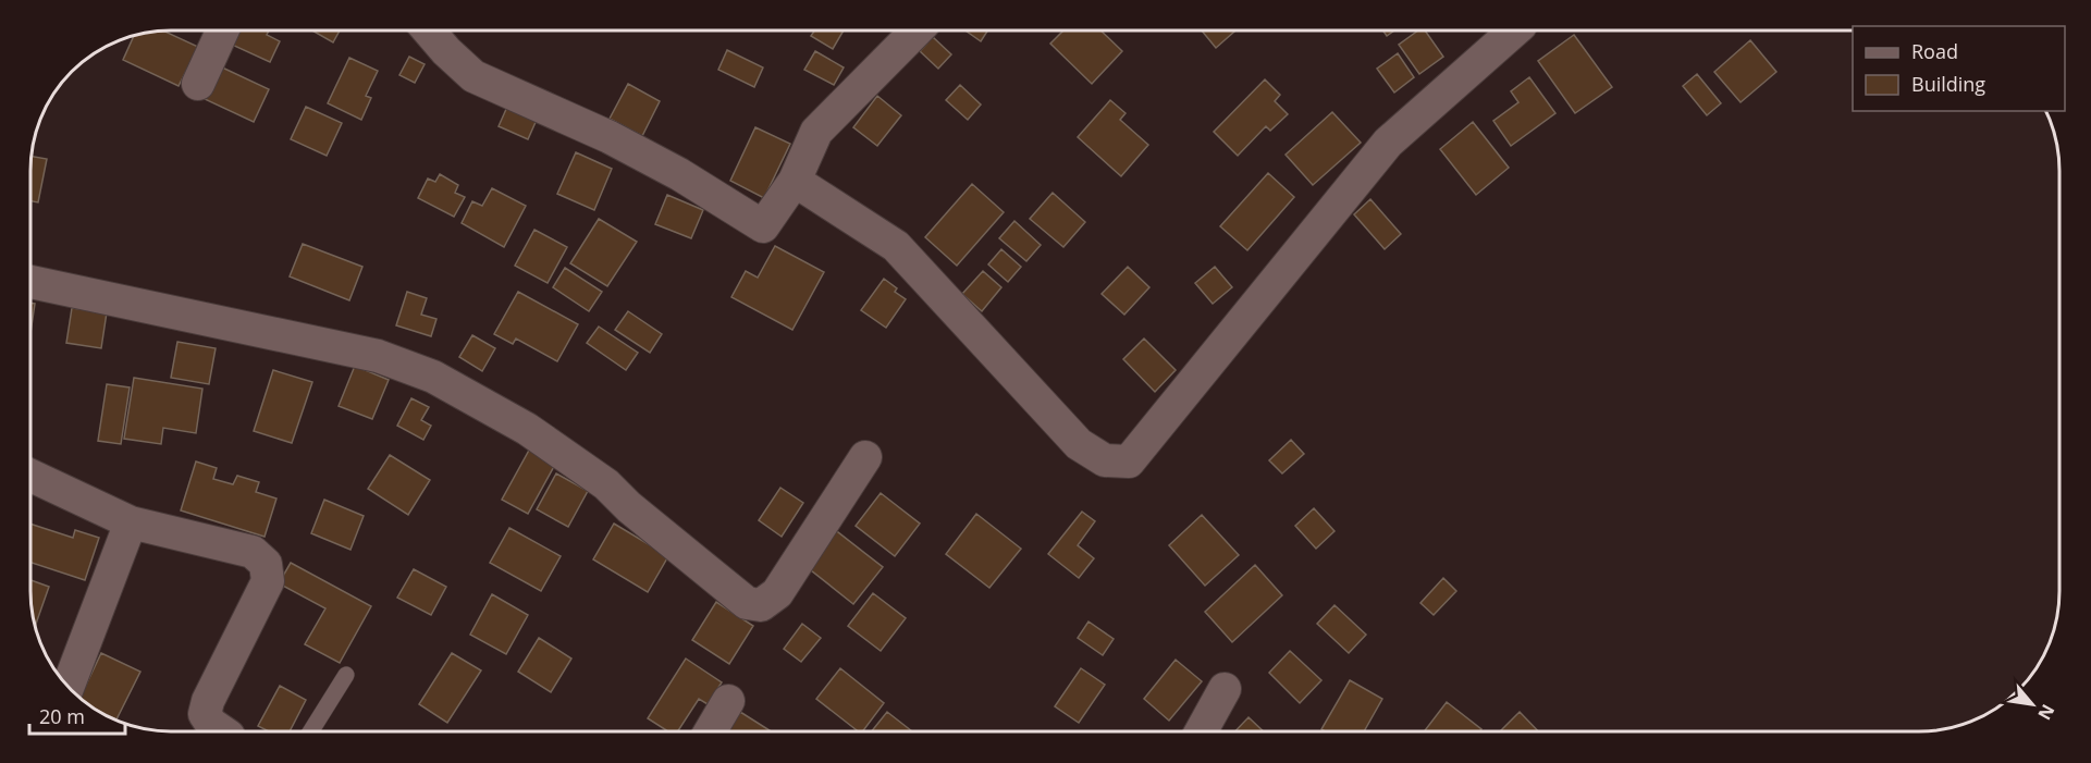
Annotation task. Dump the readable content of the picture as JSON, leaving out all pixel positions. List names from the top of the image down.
{
  "legend": ["Road", "Building"],
  "scale_bar": "20 m",
  "north": "bottom right"
}
